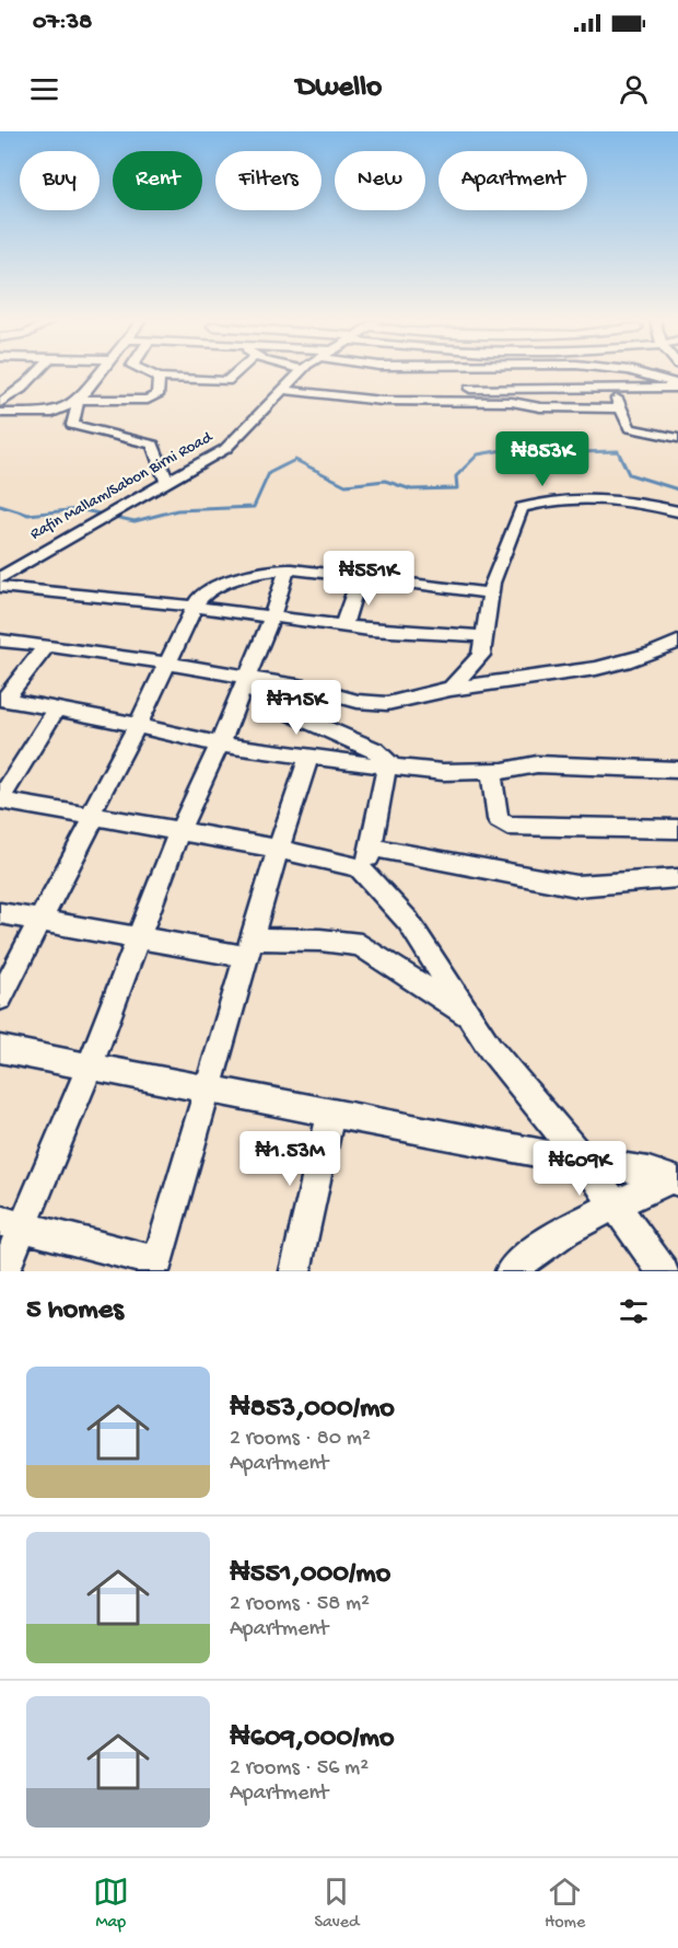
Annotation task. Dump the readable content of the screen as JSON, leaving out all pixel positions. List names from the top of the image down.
{
  "streets": {
    "street": ["Rafin Mallam/Sabon Birni Road"]
  },
  "page": {
    "status": "07:38",
    "header": "Dwello",
    "chip": [
      "Buy",
      "Rent",
      "Filters",
      "New",
      "Apartment"
    ],
    "price": [
      "₦853K",
      "₦551K",
      "₦715K",
      "₦1.53M",
      "₦609K"
    ],
    "heading": "5 homes",
    "list": [
      {
        "name": "₦853,000/mo",
        "note": "2 rooms · 80 m² · Apartment"
      },
      {
        "name": "₦551,000/mo",
        "note": "2 rooms · 58 m² · Apartment"
      },
      {
        "name": "₦609,000/mo",
        "note": "2 rooms · 56 m² · Apartment"
      }
    ],
    "tabs": ["Map", "Saved", "Home"]
  }
}
